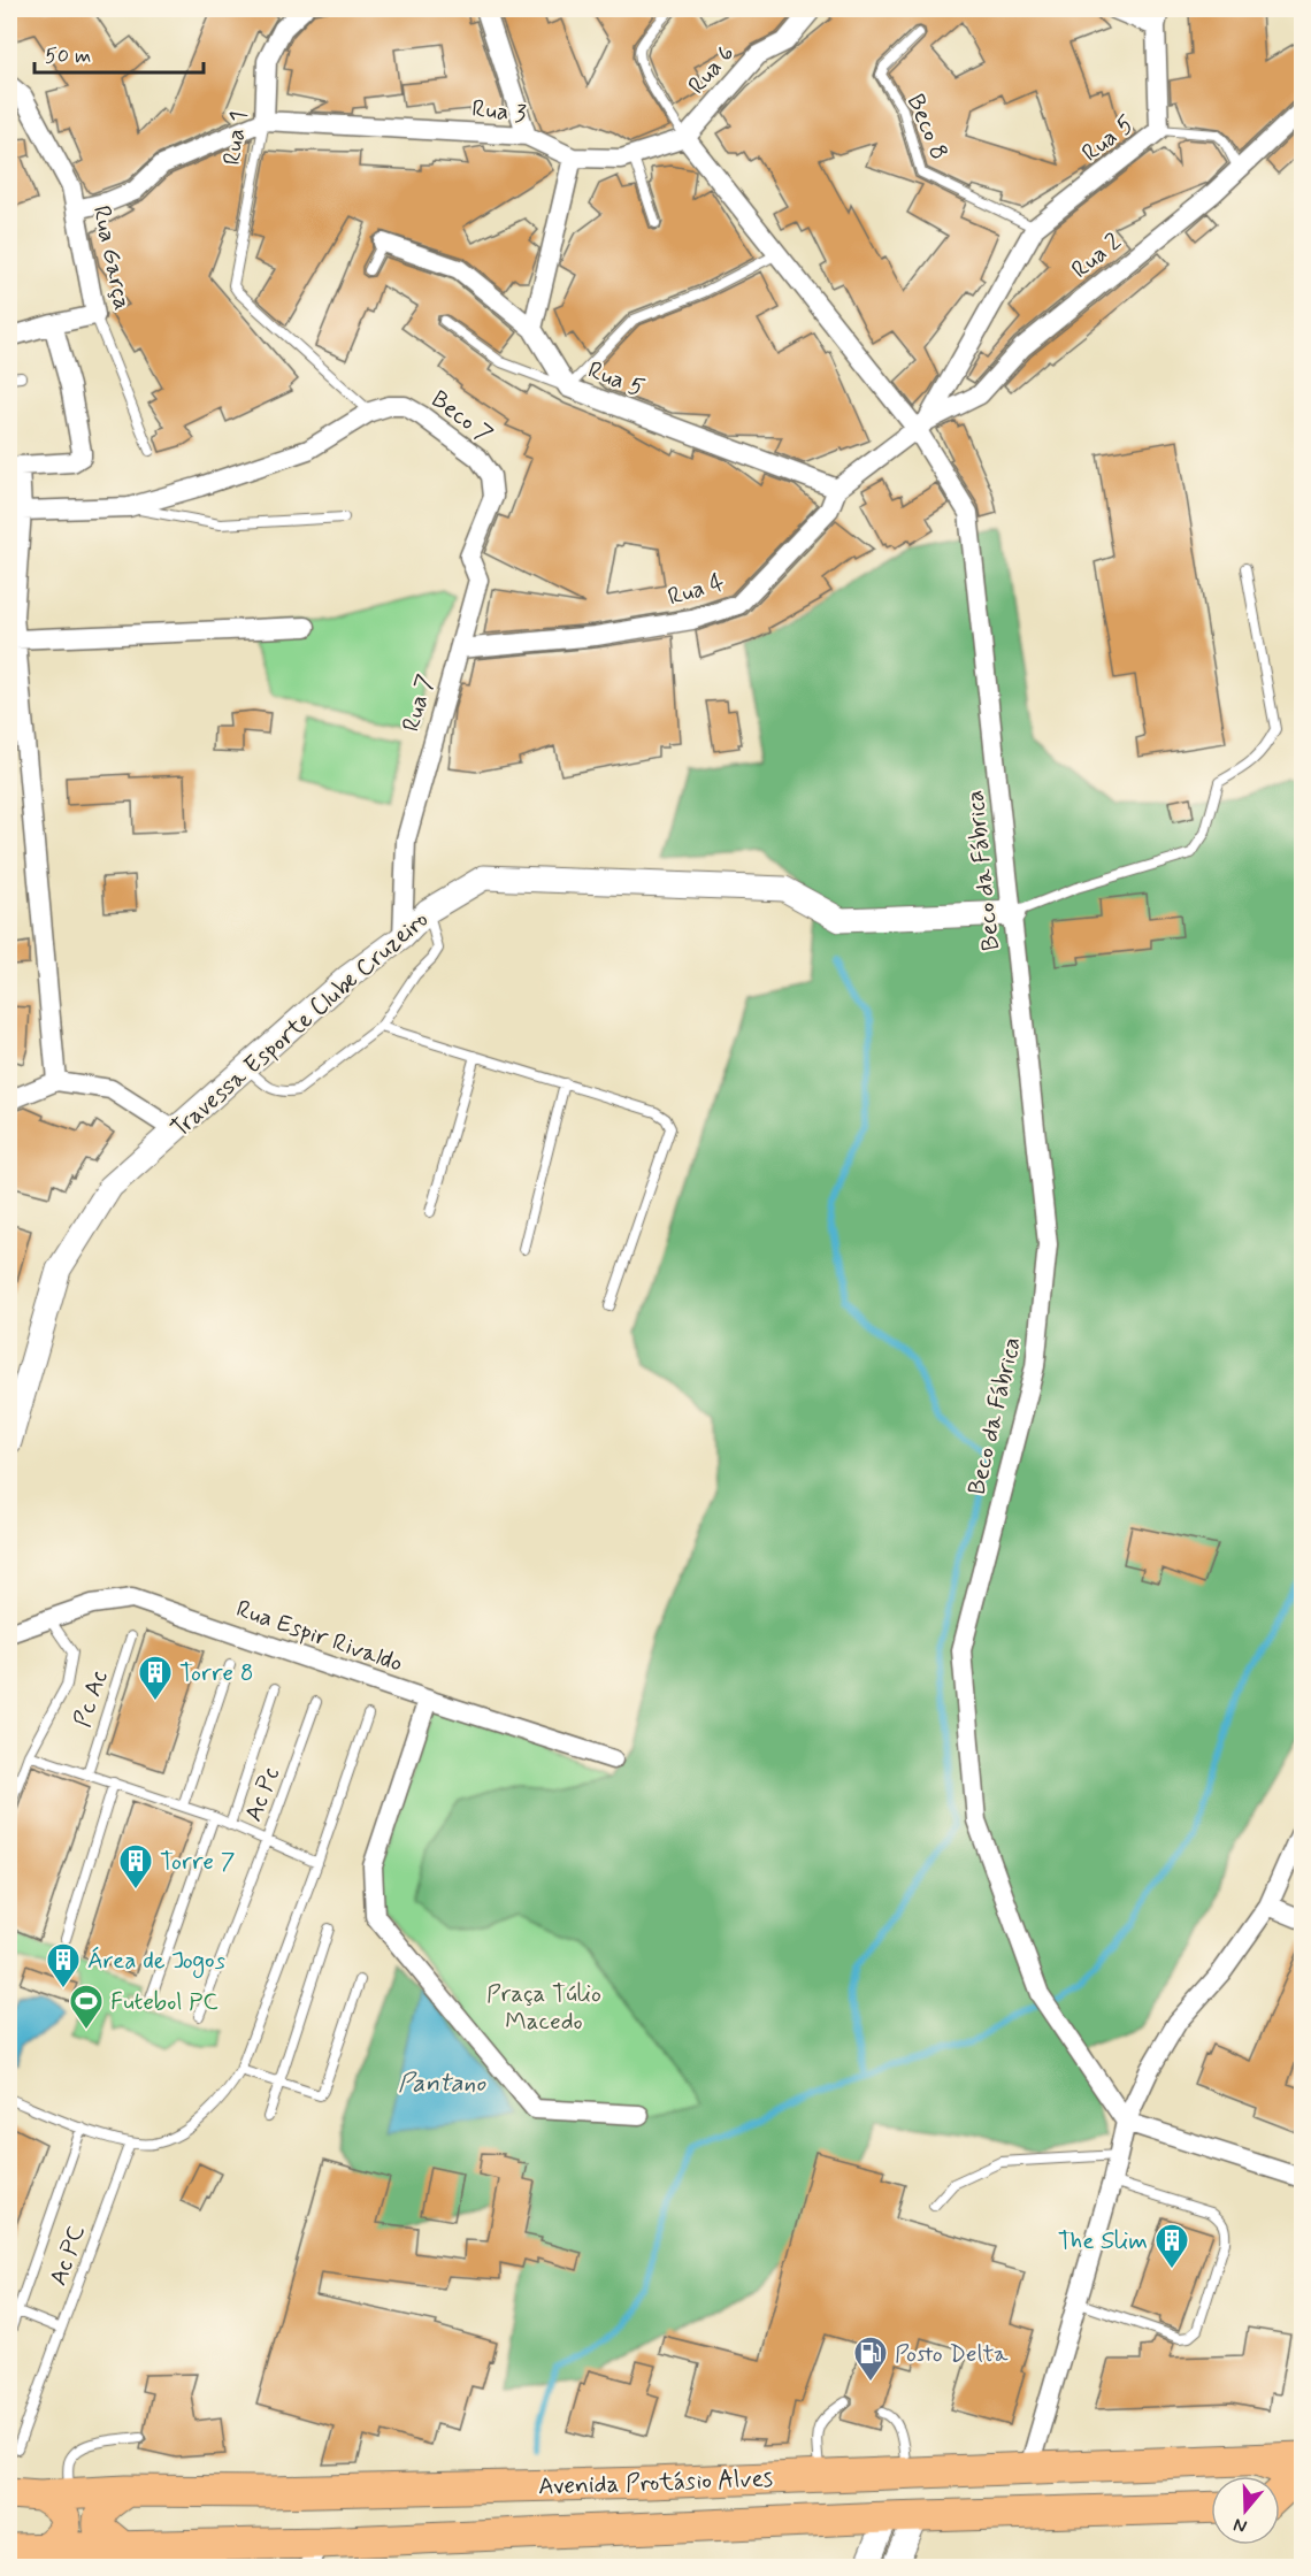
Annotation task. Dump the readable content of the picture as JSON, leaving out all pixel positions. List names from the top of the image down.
{
  "streets": {
    "main road": ["Avenida Protásio Alves"],
    "street": [
      "Rua 6",
      "Rua 3",
      "Rua 1",
      "Rua 5",
      "Rua 2",
      "Rua Garça",
      "Beco 7",
      "Rua 4",
      "Rua 7",
      "Beco da Fábrica",
      "Travessa Esporte Clube Cruzeiro",
      "Rua Espir Rivaldo"
    ],
    "lane": [
      "Beco 8",
      "Pc Ac",
      "Ac Pc",
      "Ac PC"
    ]
  },
  "crossings": [
    ["Rua 6", "Rua 3"],
    ["Rua 3", "Rua 1"],
    ["Rua 3", "Rua Garça"],
    ["Beco 8", "Rua 5"],
    ["Rua 1", "Beco 7"],
    ["Rua 5", "Rua 2"],
    ["Rua 5", "Rua 4"],
    ["Rua 5", "Beco da Fábrica"],
    ["Rua 2", "Rua 4"],
    ["Rua 2", "Beco da Fábrica"],
    ["Beco 7", "Rua 7"],
    ["Rua 4", "Rua 7"],
    ["Rua 4", "Beco da Fábrica"],
    ["Rua 7", "Travessa Esporte Clube Cruzeiro"],
    ["Beco da Fábrica", "Travessa Esporte Clube Cruzeiro"]
  ],
  "water": ["Pantano"],
  "parks": ["Praça Túlio Macedo"],
  "places": {
    "building": [
      "Torre 8",
      "Torre 7",
      "Área de Jogos",
      "The Slim"
    ],
    "sports": ["Futebol PC"],
    "fuel station": ["Posto Delta"]
  },
  "scale_bar": "50 m",
  "north": "bottom"
}
